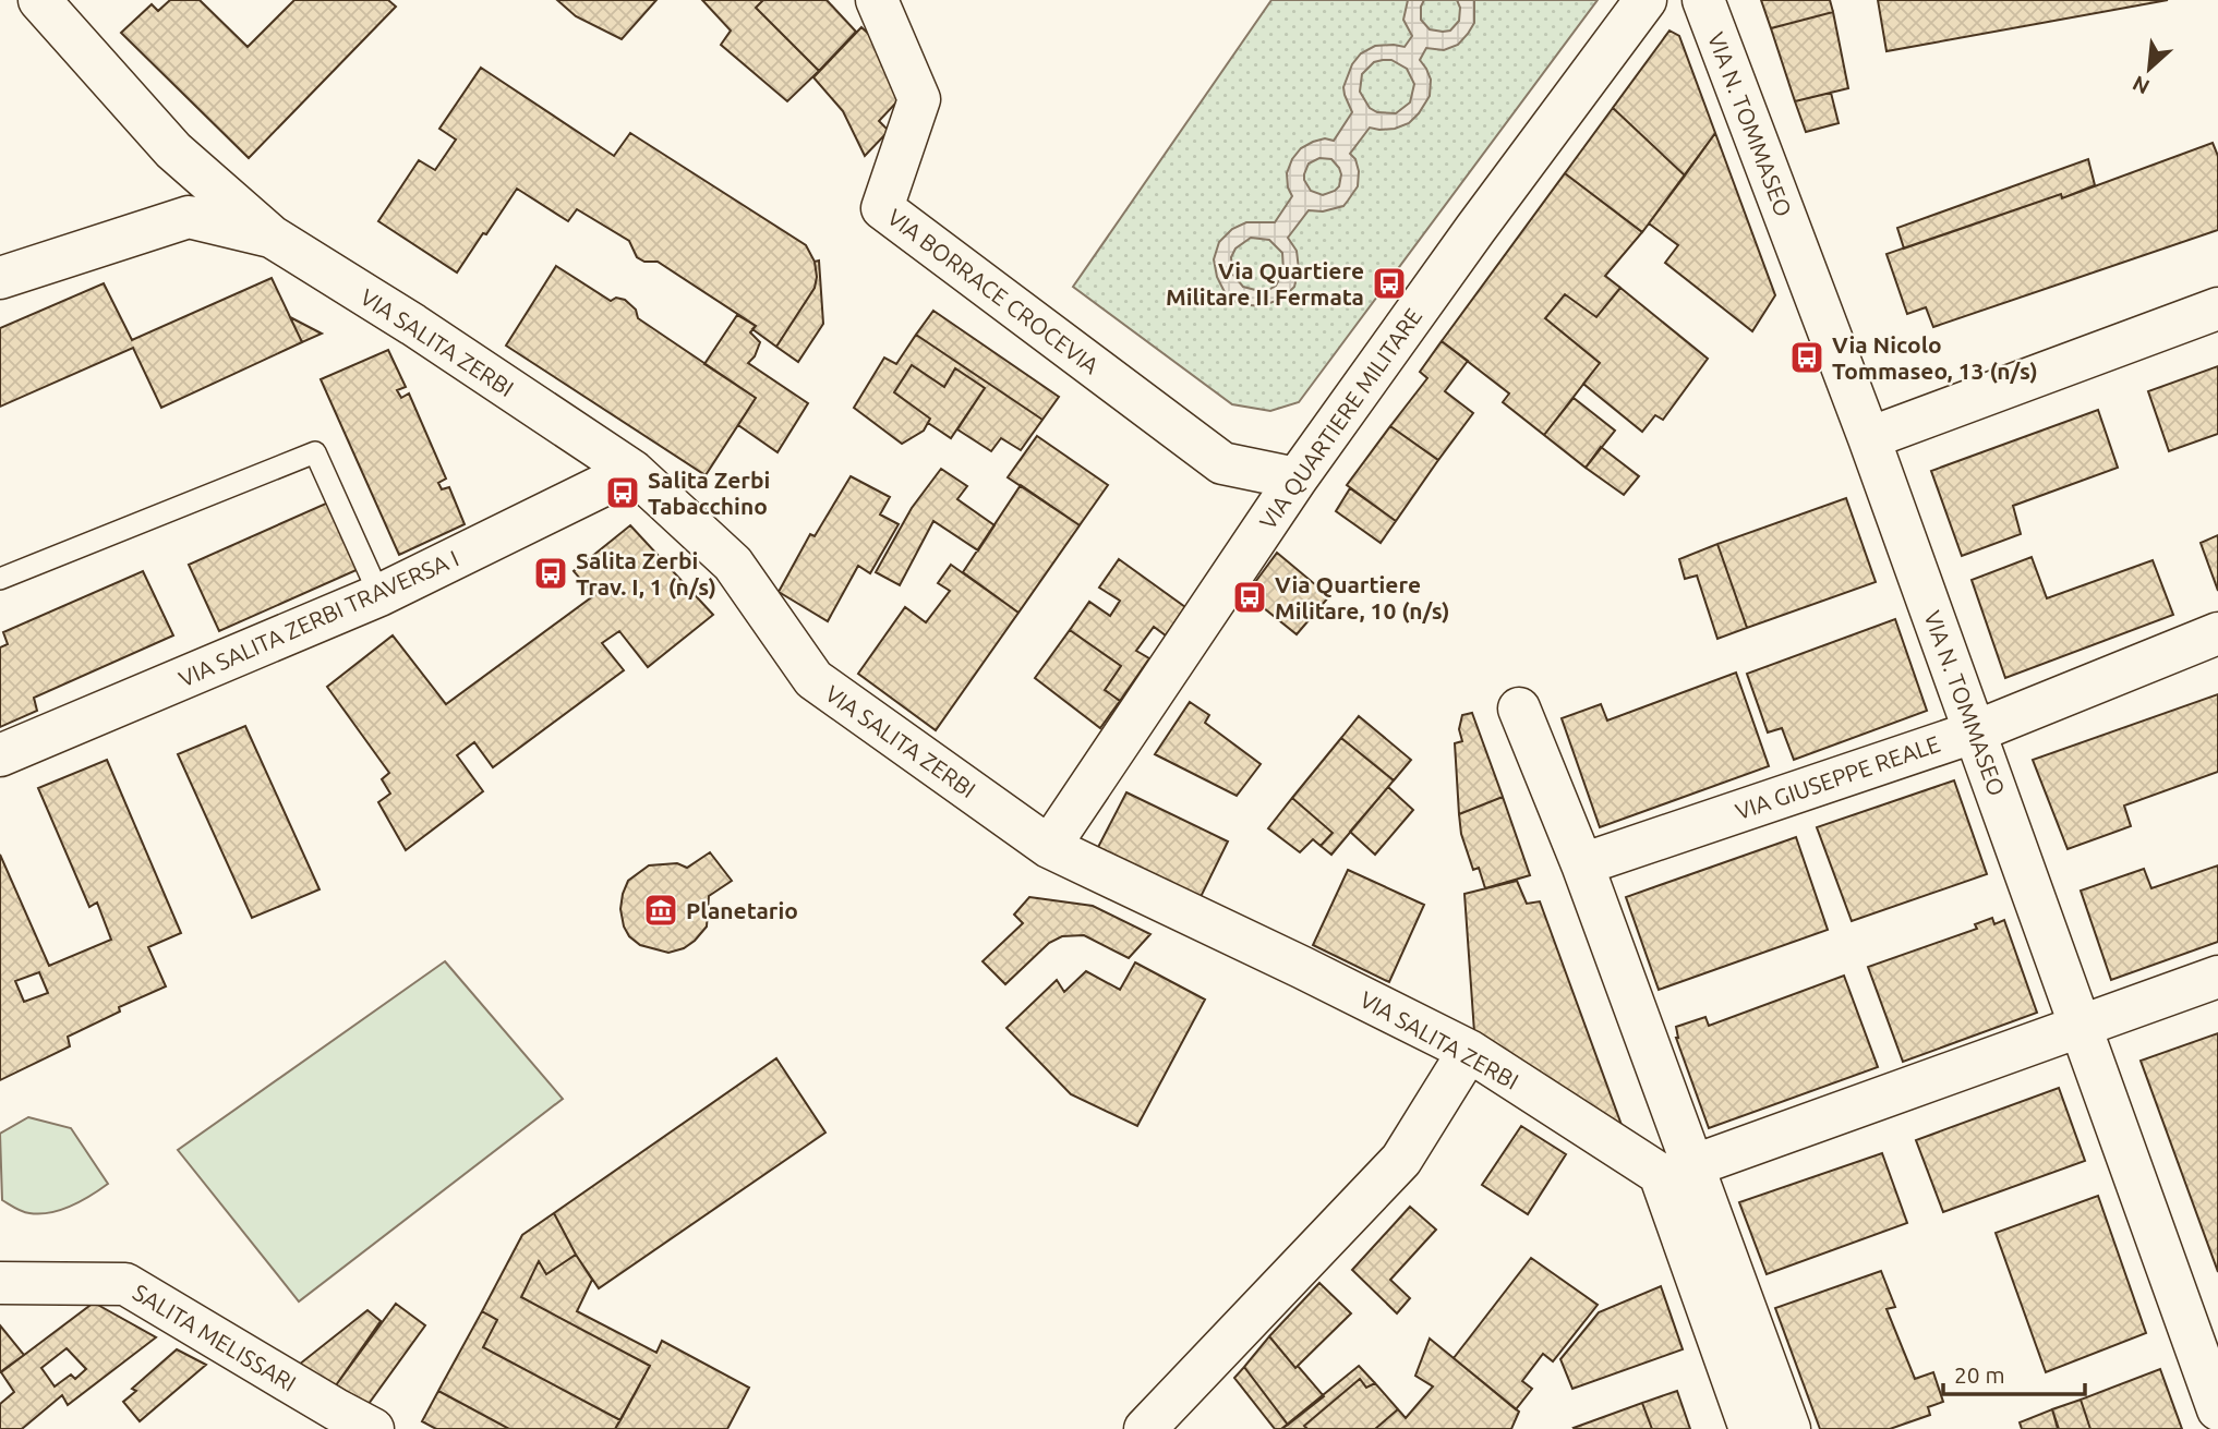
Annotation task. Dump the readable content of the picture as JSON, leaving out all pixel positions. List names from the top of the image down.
{
  "streets": {
    "street": [
      "VIA N. TOMMASEO",
      "VIA BORRACE CROCEVIA",
      "VIA SALITA ZERBI",
      "VIA QUARTIERE MILITARE",
      "VIA SALITA ZERBI TRAVERSA I",
      "VIA GIUSEPPE REALE",
      "SALITA MELISSARI"
    ]
  },
  "crossings": [
    ["VIA N. TOMMASEO", "VIA GIUSEPPE REALE"],
    ["VIA BORRACE CROCEVIA", "VIA QUARTIERE MILITARE"],
    ["VIA SALITA ZERBI", "VIA QUARTIERE MILITARE"],
    ["VIA SALITA ZERBI", "VIA SALITA ZERBI TRAVERSA I"]
  ],
  "places": {
    "bus stop": [
      "Via Quartiere Militare II Fermata",
      "Via Nicolo Tommaseo, 13 (n/s)",
      "Salita Zerbi Tabacchino",
      "Salita Zerbi Trav. I, 1 (n/s)",
      "Via Quartiere Militare, 10 (n/s)"
    ],
    "museum": ["Planetario"]
  },
  "scale_bar": "20 m",
  "north": "bottom left"
}
